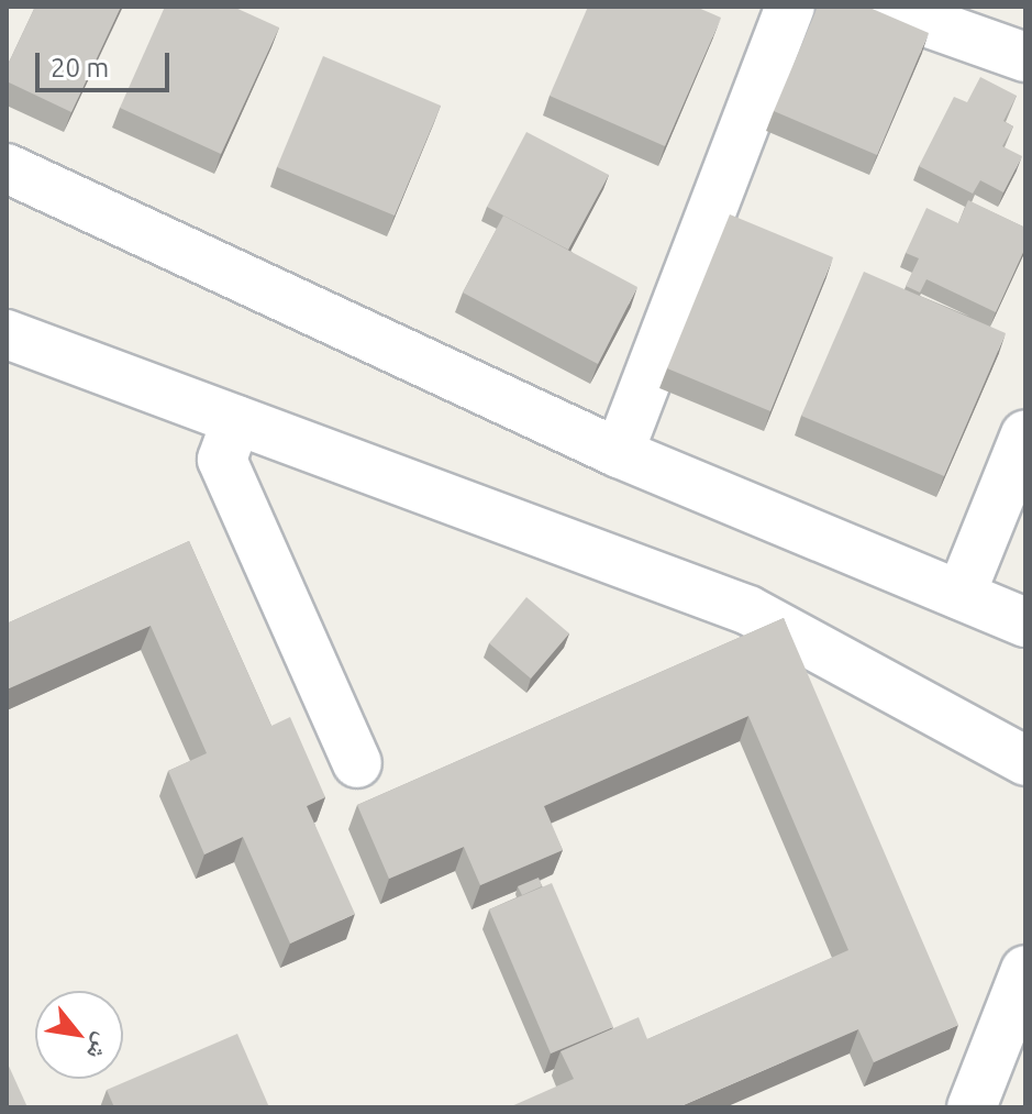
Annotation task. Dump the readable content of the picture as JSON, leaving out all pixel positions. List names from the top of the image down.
{
  "scale_bar": "20 m",
  "north": "bottom right"
}
